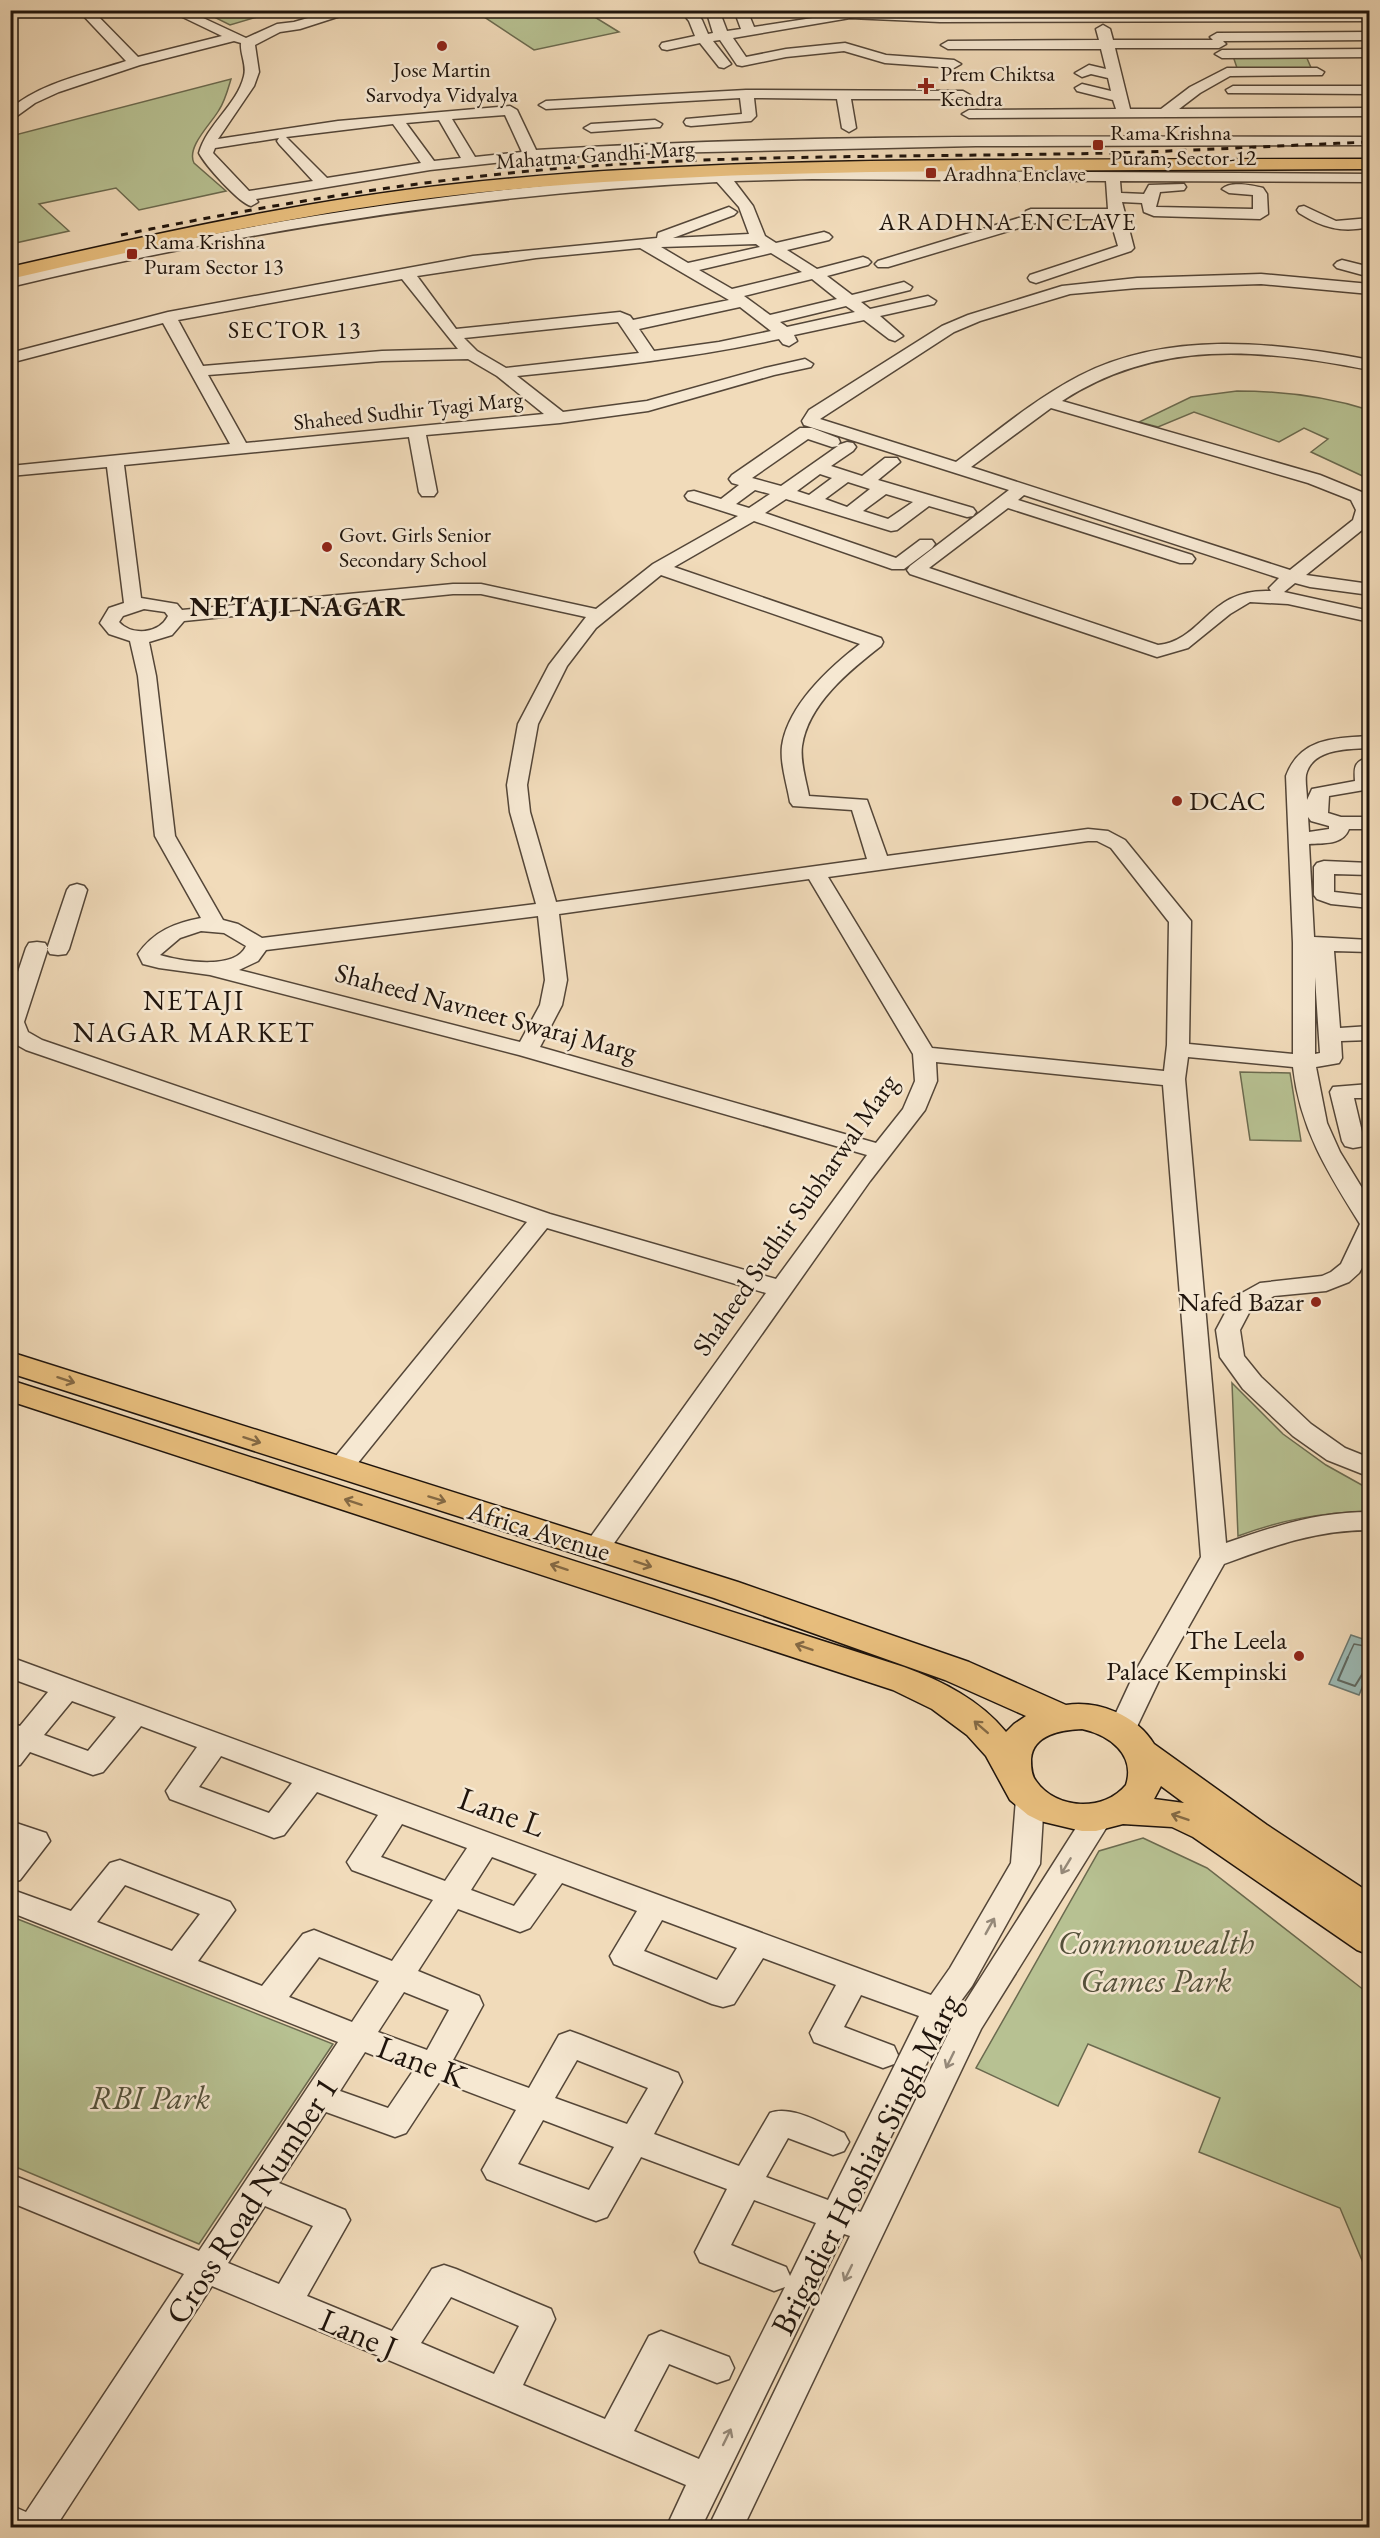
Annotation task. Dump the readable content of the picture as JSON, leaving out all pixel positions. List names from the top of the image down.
{
  "streets": {
    "main road": ["Mahatma Gandhi Marg", "Africa Avenue"],
    "street": [
      "Shaheed Sudhir Tyagi Marg",
      "Shaheed Navneet Swaraj Marg",
      "Shaheed Sudhir Subharwal Marg",
      "Lane L",
      "Lane K",
      "Brigadier Hoshiar Singh Marg",
      "Cross Road Number 1",
      "Lane J"
    ]
  },
  "crossings": [
    ["Shaheed Navneet Swaraj Marg", "Shaheed Sudhir Subharwal Marg"],
    ["Shaheed Sudhir Subharwal Marg", "Africa Avenue"],
    ["Africa Avenue", "Brigadier Hoshiar Singh Marg"],
    ["Lane L", "Brigadier Hoshiar Singh Marg"],
    ["Lane L", "Cross Road Number 1"],
    ["Lane K", "Brigadier Hoshiar Singh Marg"],
    ["Lane K", "Cross Road Number 1"],
    ["Brigadier Hoshiar Singh Marg", "Lane J"],
    ["Cross Road Number 1", "Lane J"]
  ],
  "districts": [
    "ARADHNA ENCLAVE",
    "SECTOR 13",
    "NETAJI NAGAR",
    "NETAJI NAGAR MARKET"
  ],
  "parks": ["Commonwealth Games Park", "RBI Park"],
  "places": {
    "other": [
      "Jose Martin Sarvodya Vidyalya",
      "Govt. Girls Senior Secondary School",
      "DCAC",
      "Nafed Bazar",
      "The Leela Palace Kempinski"
    ],
    "health": ["Prem Chiktsa Kendra"],
    "transit": ["Rama Krishna Puram, Sector-12", "Aradhna Enclave", "Rama Krishna Puram Sector 13"]
  }
}
